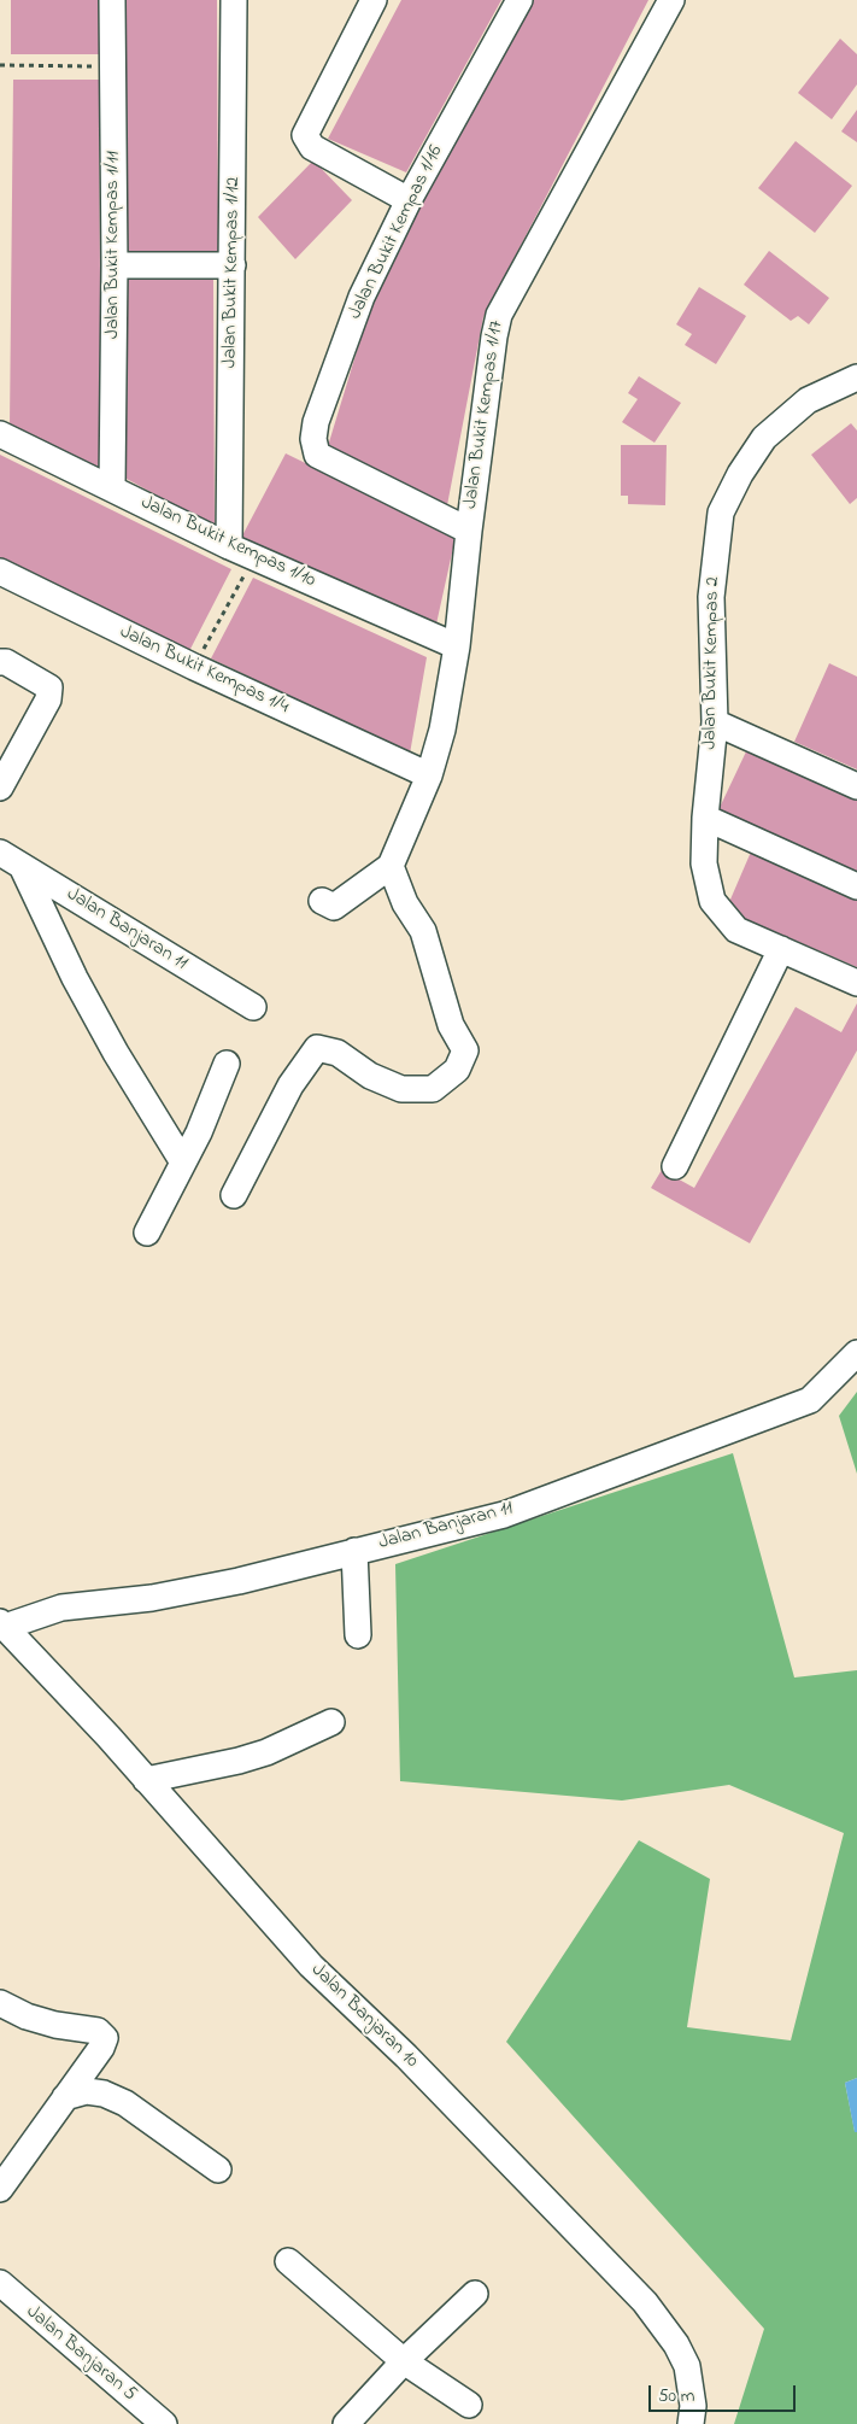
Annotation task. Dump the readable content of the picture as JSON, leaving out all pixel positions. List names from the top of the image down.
{
  "streets": {
    "street": [
      "Jalan Bukit Kempas 1/16",
      "Jalan Bukit Kempas 1/11",
      "Jalan Bukit Kempas 1/12",
      "Jalan Bukit Kempas 1/17",
      "Jalan Bukit Kempas 1/10",
      "Jalan Bukit Kempas 2",
      "Jalan Bukit Kempas 1/4",
      "Jalan Banjaran 11",
      "Jalan Banjaran 10",
      "Jalan Banjaran 5"
    ]
  },
  "crossings": [
    ["Jalan Bukit Kempas 1/16", "Jalan Bukit Kempas 1/17"],
    ["Jalan Bukit Kempas 1/11", "Jalan Bukit Kempas 1/10"],
    ["Jalan Bukit Kempas 1/12", "Jalan Bukit Kempas 1/10"],
    ["Jalan Bukit Kempas 1/17", "Jalan Bukit Kempas 1/10"],
    ["Jalan Bukit Kempas 1/17", "Jalan Bukit Kempas 1/4"],
    ["Jalan Banjaran 11", "Jalan Banjaran 10"]
  ],
  "scale_bar": "50 m"
}
